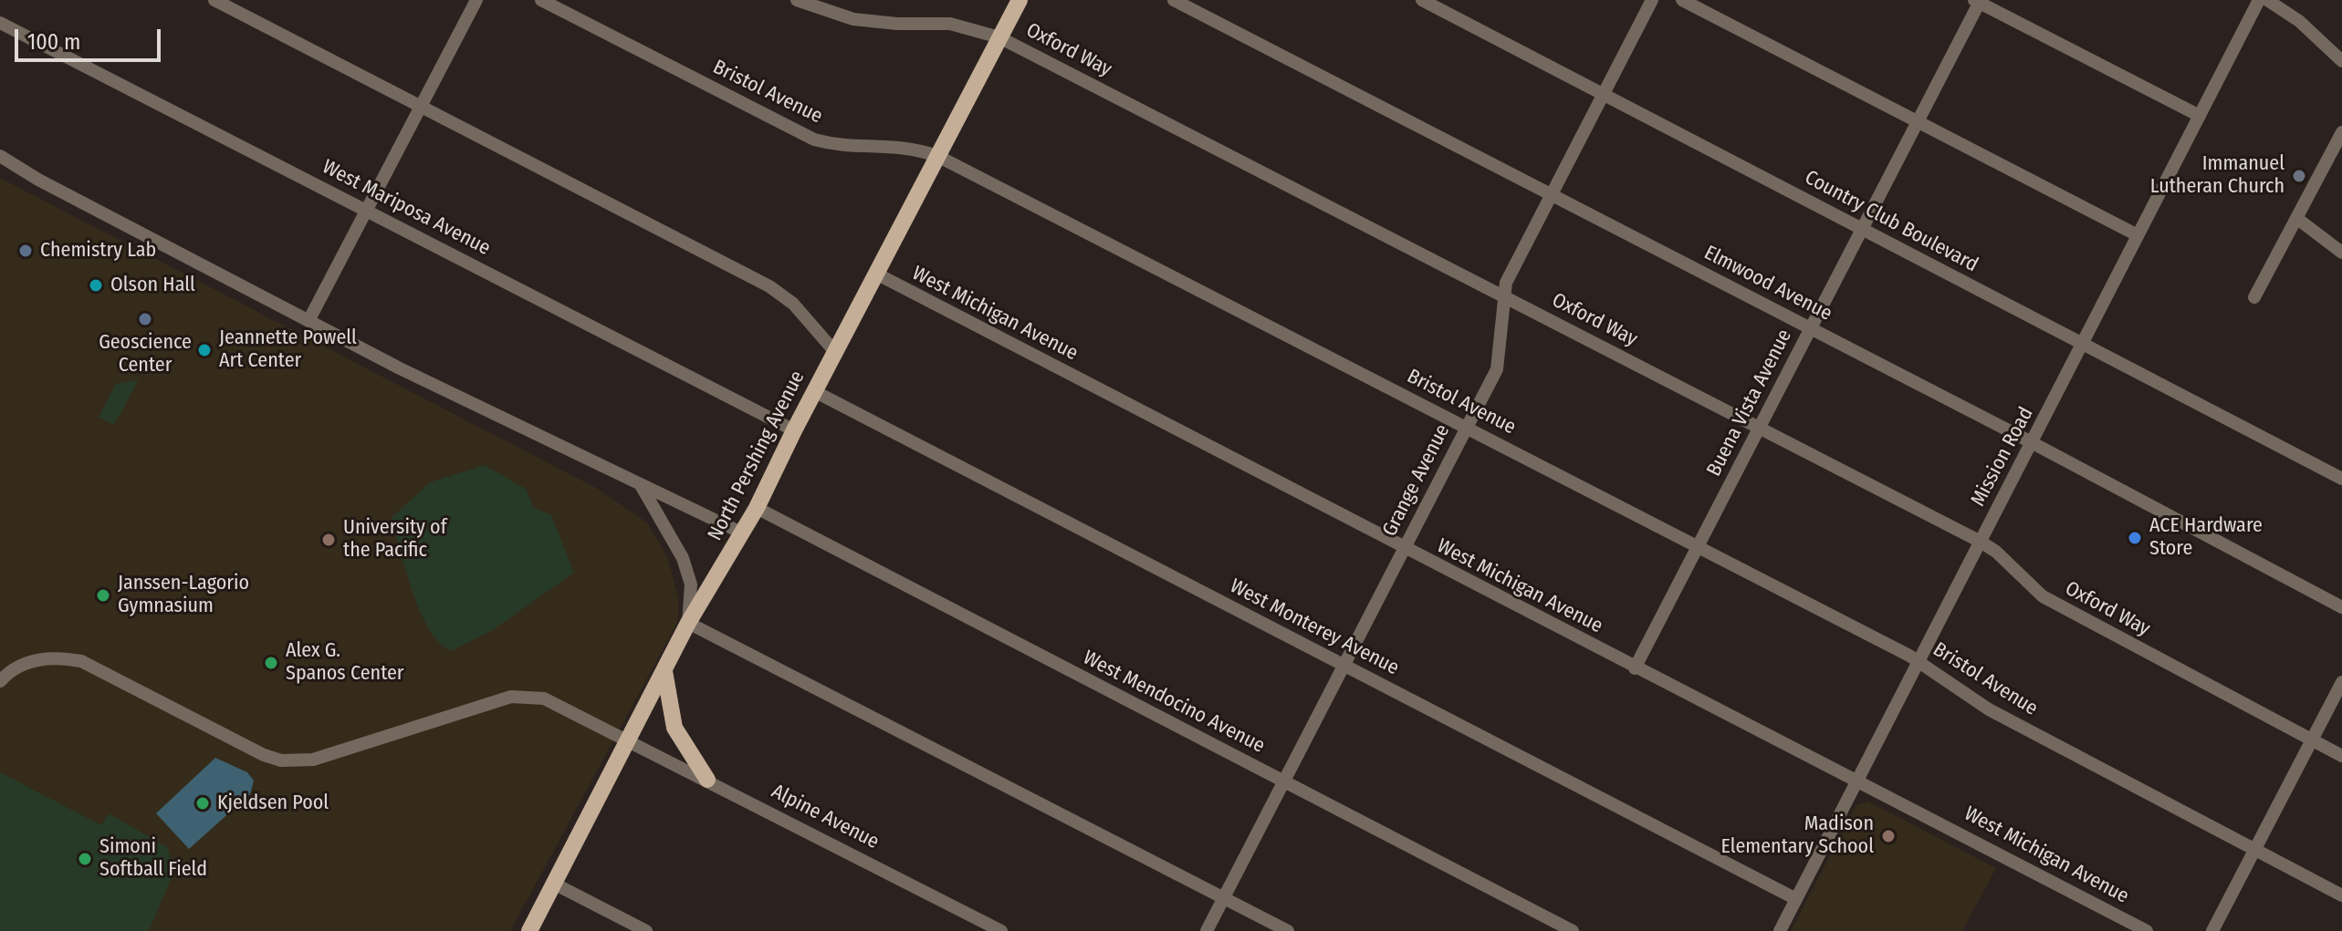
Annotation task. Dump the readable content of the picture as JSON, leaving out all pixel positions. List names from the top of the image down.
{
  "streets": {
    "main road": ["North Pershing Avenue"],
    "street": [
      "Oxford Way",
      "Bristol Avenue",
      "West Mariposa Avenue",
      "Country Club Boulevard",
      "Elmwood Avenue",
      "West Michigan Avenue",
      "Buena Vista Avenue",
      "Mission Road",
      "Grange Avenue",
      "West Monterey Avenue",
      "West Mendocino Avenue",
      "Alpine Avenue"
    ]
  },
  "crossings": [
    ["Oxford Way", "Buena Vista Avenue"],
    ["Oxford Way", "North Pershing Avenue"],
    ["Oxford Way", "Mission Road"],
    ["Oxford Way", "Grange Avenue"],
    ["Bristol Avenue", "Buena Vista Avenue"],
    ["Bristol Avenue", "North Pershing Avenue"],
    ["Bristol Avenue", "Mission Road"],
    ["Bristol Avenue", "Grange Avenue"],
    ["West Mariposa Avenue", "North Pershing Avenue"],
    ["Country Club Boulevard", "Buena Vista Avenue"],
    ["Country Club Boulevard", "Mission Road"],
    ["Country Club Boulevard", "Grange Avenue"],
    ["Elmwood Avenue", "Buena Vista Avenue"],
    ["Elmwood Avenue", "Mission Road"],
    ["Elmwood Avenue", "Grange Avenue"],
    ["West Michigan Avenue", "Buena Vista Avenue"],
    ["West Michigan Avenue", "North Pershing Avenue"],
    ["West Michigan Avenue", "Mission Road"],
    ["West Michigan Avenue", "Grange Avenue"],
    ["North Pershing Avenue", "West Monterey Avenue"],
    ["North Pershing Avenue", "West Mendocino Avenue"],
    ["North Pershing Avenue", "Alpine Avenue"],
    ["Mission Road", "West Monterey Avenue"],
    ["Grange Avenue", "West Monterey Avenue"],
    ["Grange Avenue", "West Mendocino Avenue"]
  ],
  "places": [
    "Immanuel Lutheran Church",
    "Chemistry Lab",
    "Olson Hall",
    "Geoscience Center",
    "Jeannette Powell Art Center",
    "ACE Hardware Store",
    "University of the Pacific",
    "Janssen-Lagorio Gymnasium",
    "Alex G. Spanos Center",
    "Kjeldsen Pool",
    "Madison Elementary School",
    "Simoni Softball Field"
  ],
  "scale_bar": "100 m"
}
